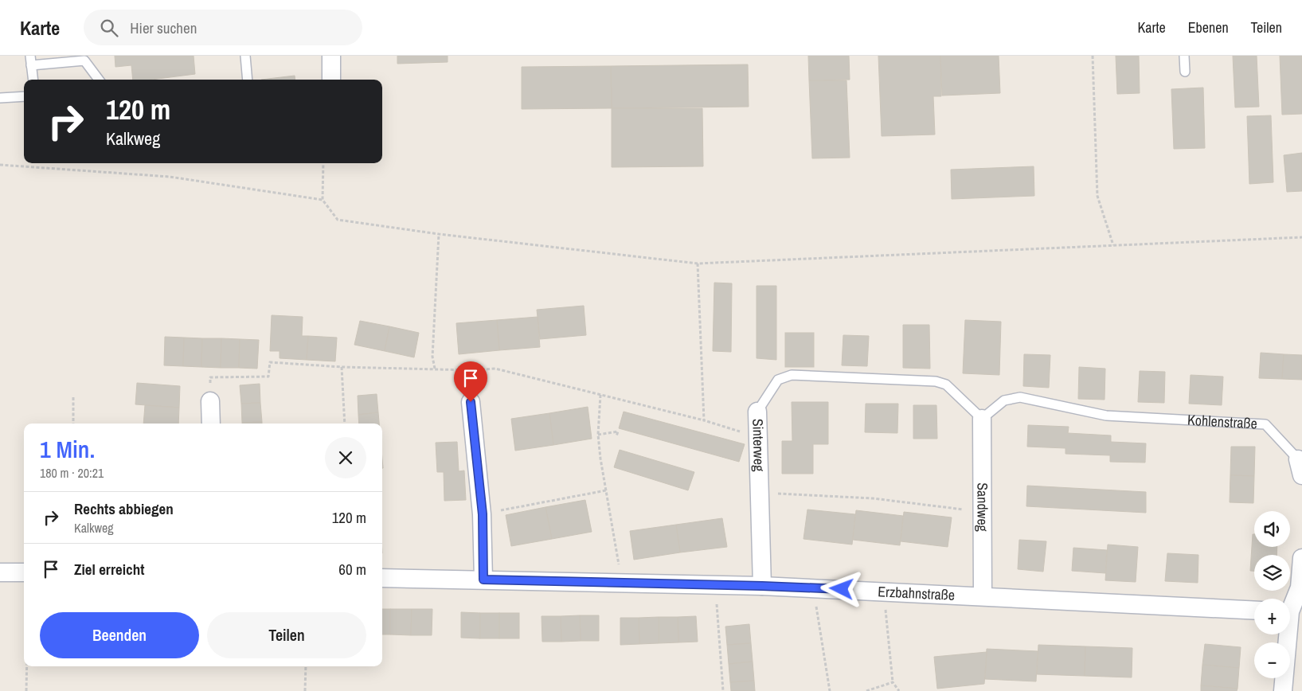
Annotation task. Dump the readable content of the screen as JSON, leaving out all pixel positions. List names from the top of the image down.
{
  "streets": {
    "street": ["Sinterweg", "Sandweg", "Erzbahnstraße"],
    "lane": ["Kohlenstraße"]
  },
  "crossings": [
    ["Kohlenstraße", "Sinterweg"],
    ["Kohlenstraße", "Sandweg"],
    ["Sinterweg", "Sandweg"],
    ["Sinterweg", "Erzbahnstraße"],
    ["Sandweg", "Erzbahnstraße"]
  ],
  "page": {
    "header": "Karte",
    "search": "Hier suchen",
    "nav": ["Karte", "Ebenen", "Teilen"],
    "turn": ["120 m", "Kalkweg"],
    "heading": ["1 Min.", "180 m · 20:21"],
    "list": [
      {
        "name": "Rechts abbiegen",
        "note": "Kalkweg",
        "value": "120 m"
      },
      {
        "name": "Ziel erreicht",
        "value": "60 m"
      }
    ],
    "map_buttons": ["+", "−"],
    "buttons": ["Beenden", "Teilen"]
  }
}
